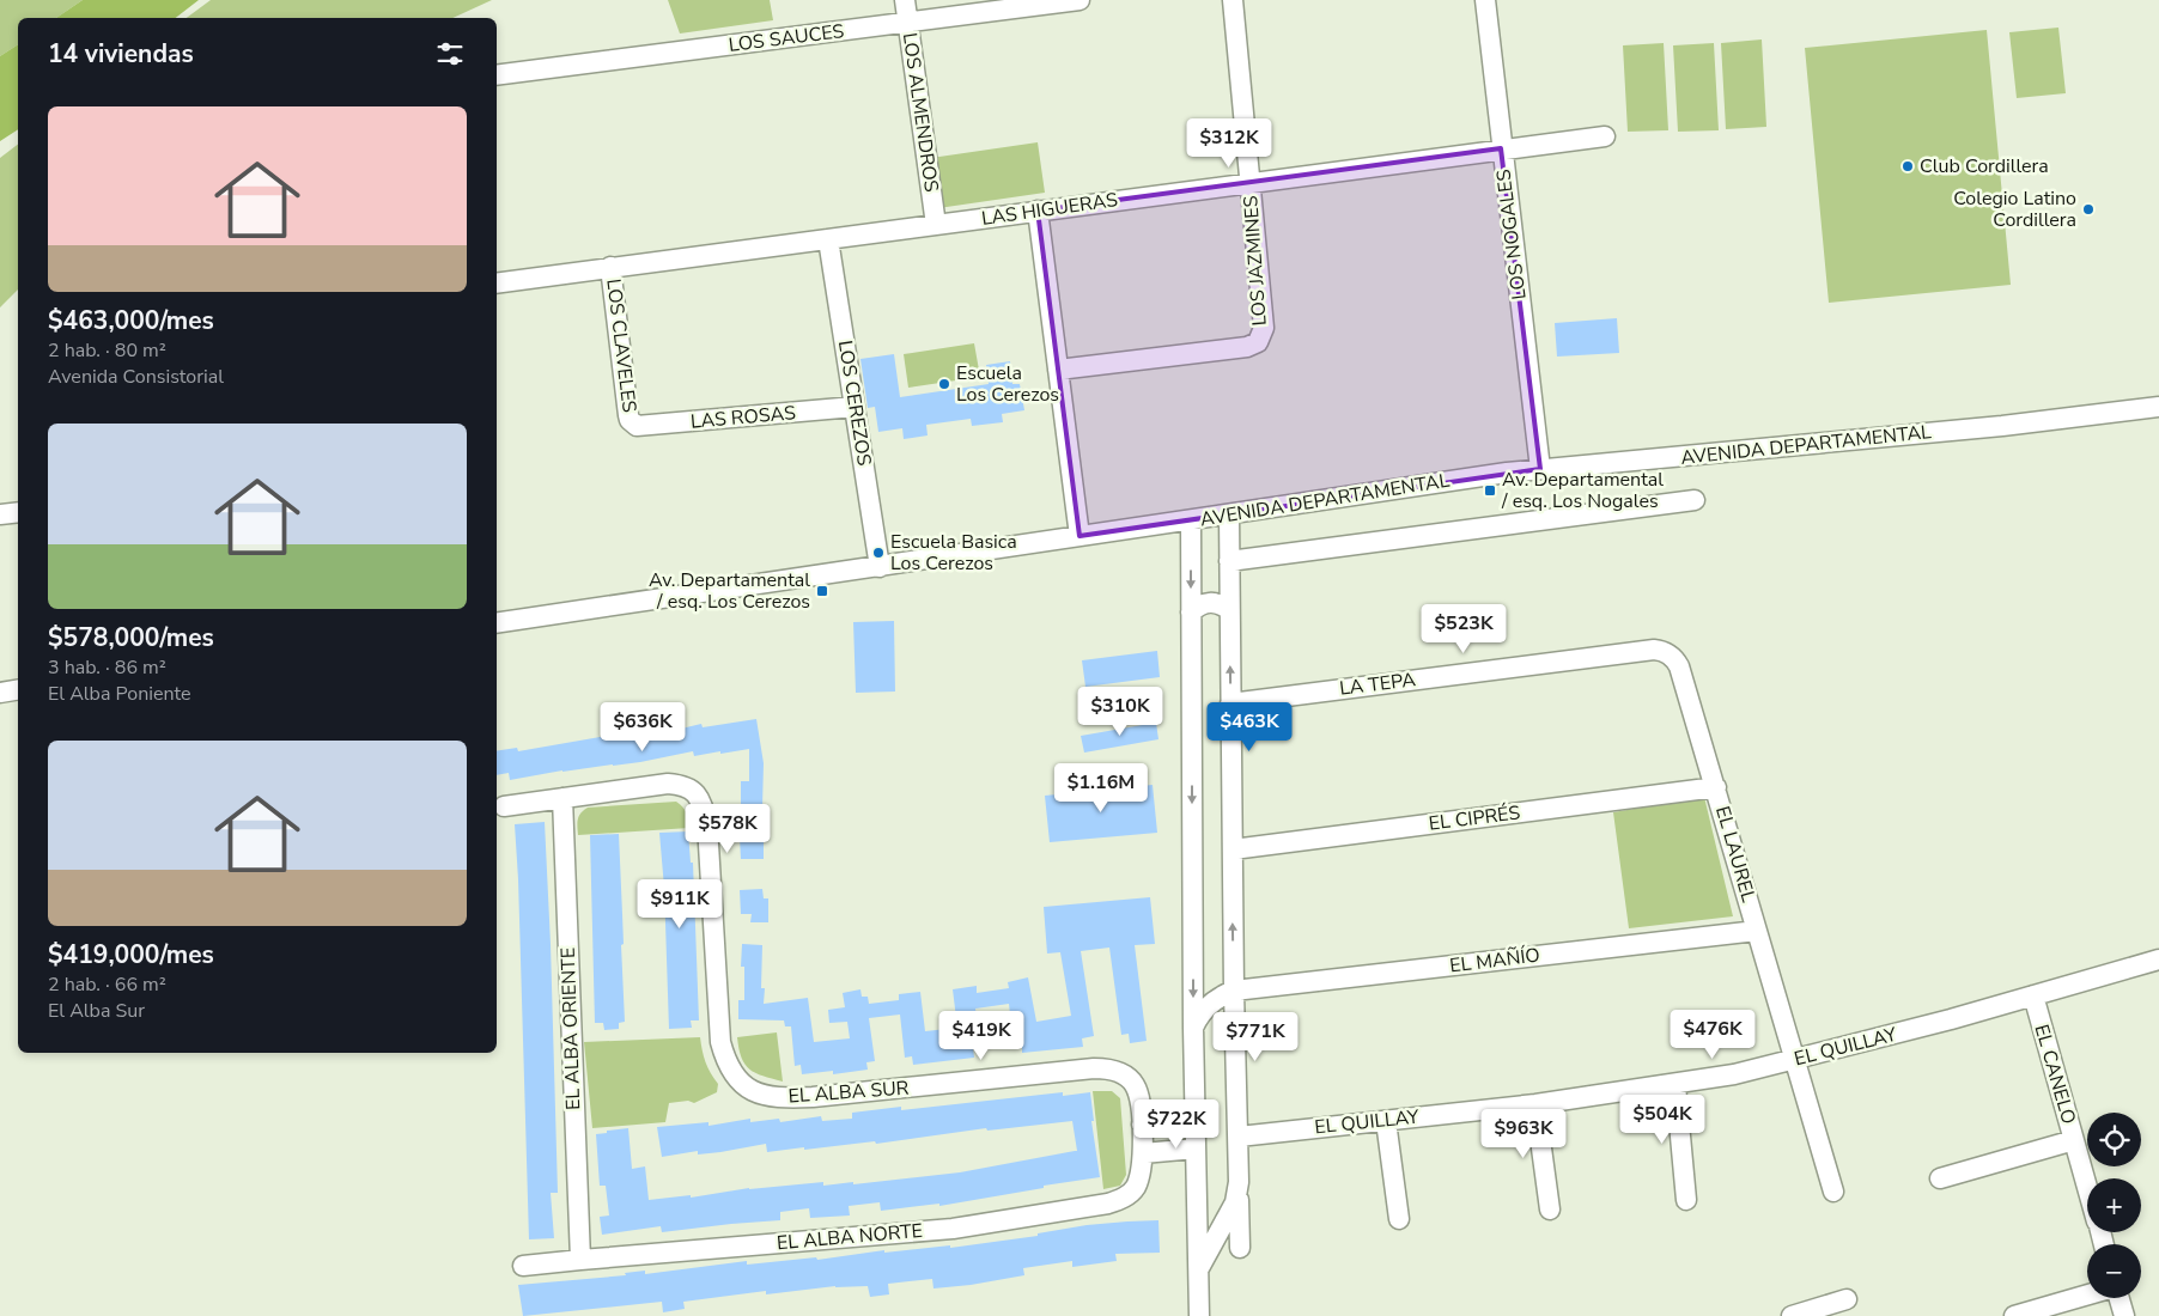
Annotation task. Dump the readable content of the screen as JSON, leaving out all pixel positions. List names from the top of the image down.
{
  "streets": {
    "street": [
      "LOS SAUCES",
      "LOS ALMENDROS",
      "LAS HIGUERAS",
      "LOS NOGALES",
      "LOS JAZMINES",
      "LOS CLAVELES",
      "LOS CEREZOS",
      "LAS ROSAS",
      "AVENIDA DEPARTAMENTAL",
      "LA TEPA",
      "EL CIPRÉS",
      "EL LAUREL",
      "EL MAÑÍO",
      "EL ALBA ORIENTE",
      "EL QUILLAY",
      "EL CANELO",
      "EL ALBA SUR",
      "EL ALBA NORTE"
    ]
  },
  "crossings": [
    ["LOS SAUCES", "LOS ALMENDROS"],
    ["LOS ALMENDROS", "LAS HIGUERAS"],
    ["LAS HIGUERAS", "LOS NOGALES"],
    ["LAS HIGUERAS", "LOS JAZMINES"],
    ["LAS HIGUERAS", "LOS CLAVELES"],
    ["LAS HIGUERAS", "LOS CEREZOS"],
    ["LOS NOGALES", "AVENIDA DEPARTAMENTAL"],
    ["LOS CLAVELES", "LAS ROSAS"],
    ["LOS CEREZOS", "LAS ROSAS"],
    ["LOS CEREZOS", "AVENIDA DEPARTAMENTAL"],
    ["LA TEPA", "EL LAUREL"],
    ["EL CIPRÉS", "EL LAUREL"],
    ["EL LAUREL", "EL MAÑÍO"],
    ["EL LAUREL", "EL QUILLAY"],
    ["EL ALBA ORIENTE", "EL ALBA SUR"],
    ["EL ALBA ORIENTE", "EL ALBA NORTE"],
    ["EL QUILLAY", "EL CANELO"],
    ["EL ALBA SUR", "EL ALBA NORTE"]
  ],
  "places": {
    "other": [
      "Club Cordillera",
      "Colegio Latino Cordillera",
      "Escuela Los Cerezos",
      "Escuela Basica Los Cerezos"
    ],
    "transit": ["Av. Departamental / esq. Los Nogales", "Av. Departamental / esq. Los Cerezos"]
  },
  "page": {
    "heading": "14 viviendas",
    "list": [
      {
        "name": "$463,000/mes",
        "note": "2 hab. · 80 m² · Avenida Consistorial"
      },
      {
        "name": "$578,000/mes",
        "note": "3 hab. · 86 m² · El Alba Poniente"
      },
      {
        "name": "$419,000/mes",
        "note": "2 hab. · 66 m² · El Alba Sur"
      }
    ],
    "price": [
      "$312K",
      "$523K",
      "$310K",
      "$636K",
      "$463K",
      "$1.16M",
      "$578K",
      "$911K",
      "$476K",
      "$419K",
      "$771K",
      "$504K",
      "$722K",
      "$963K"
    ],
    "map_buttons": ["+", "−"]
  }
}
